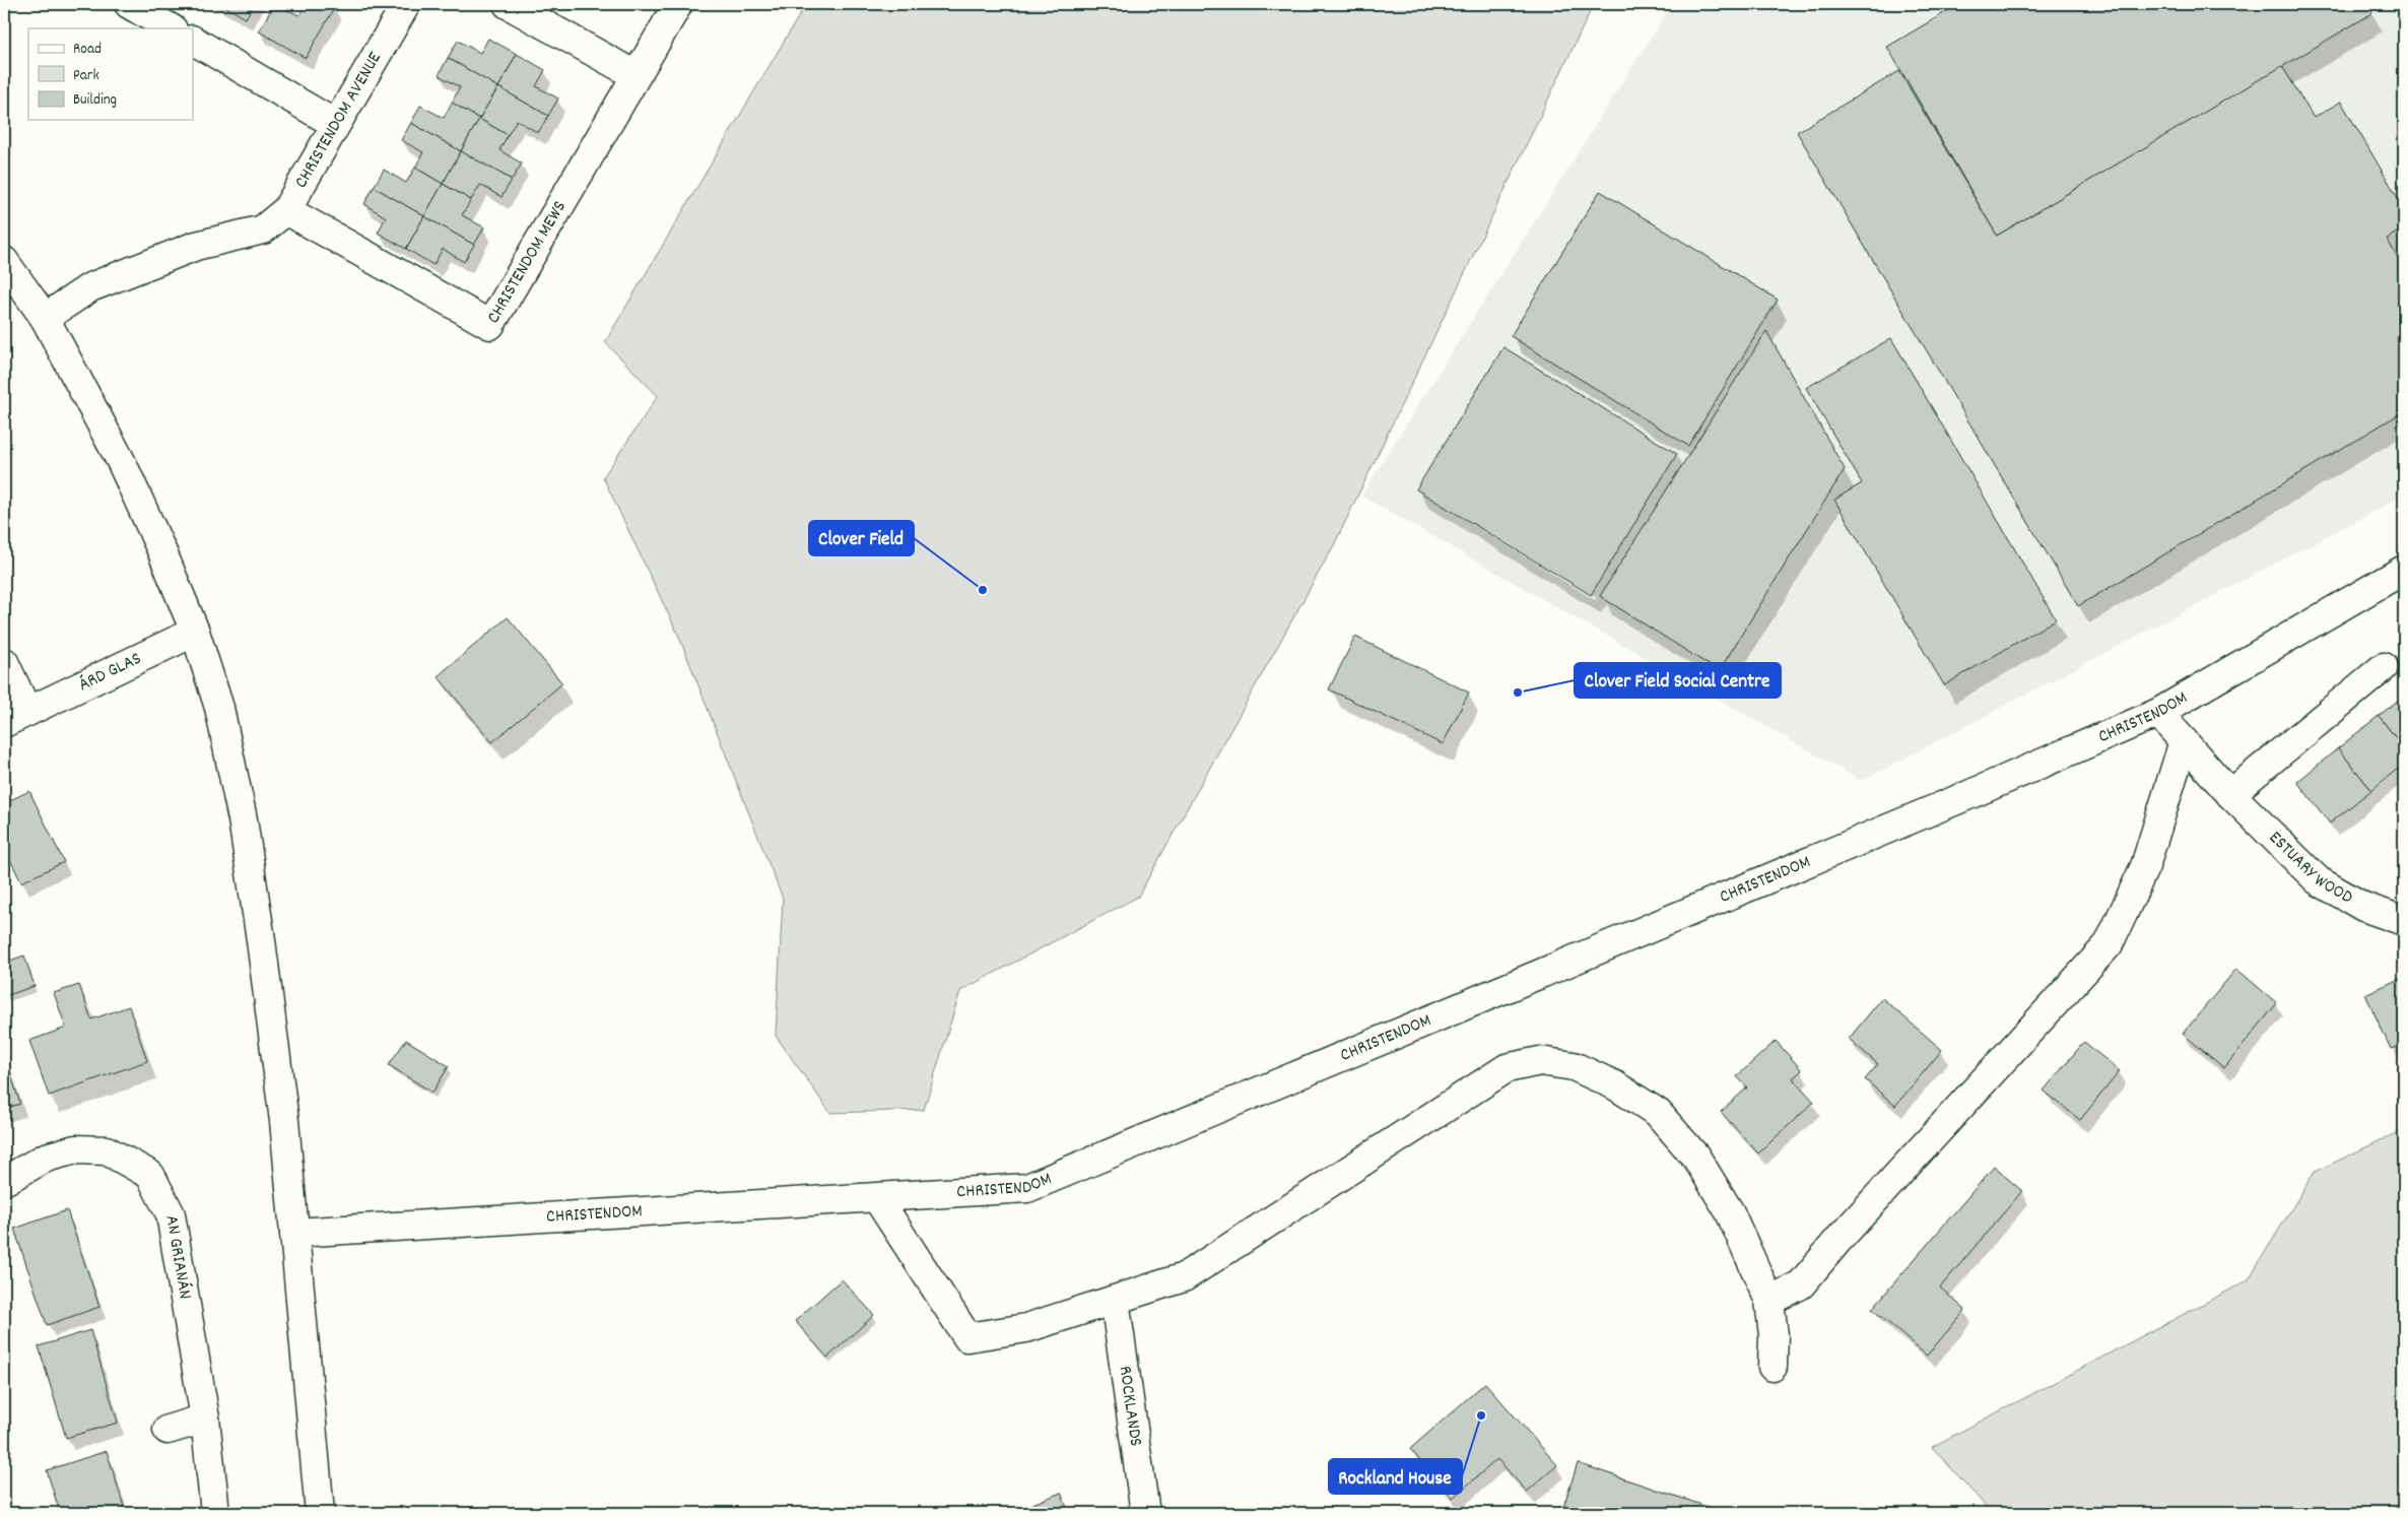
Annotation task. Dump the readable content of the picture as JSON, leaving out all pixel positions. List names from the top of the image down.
{
  "streets": {
    "street": [
      "CHRISTENDOM AVENUE",
      "CHRISTENDOM MEWS",
      "ÁRD GLAS",
      "CHRISTENDOM",
      "ESTUARY WOOD",
      "AN GRIANÁN",
      "ROCKLANDS"
    ]
  },
  "crossings": [
    ["CHRISTENDOM AVENUE", "CHRISTENDOM MEWS"],
    ["CHRISTENDOM", "ESTUARY WOOD"]
  ],
  "places": ["Clover Field", "Clover Field Social Centre", "Rockland House"],
  "legend": ["Road", "Park", "Building"]
}
